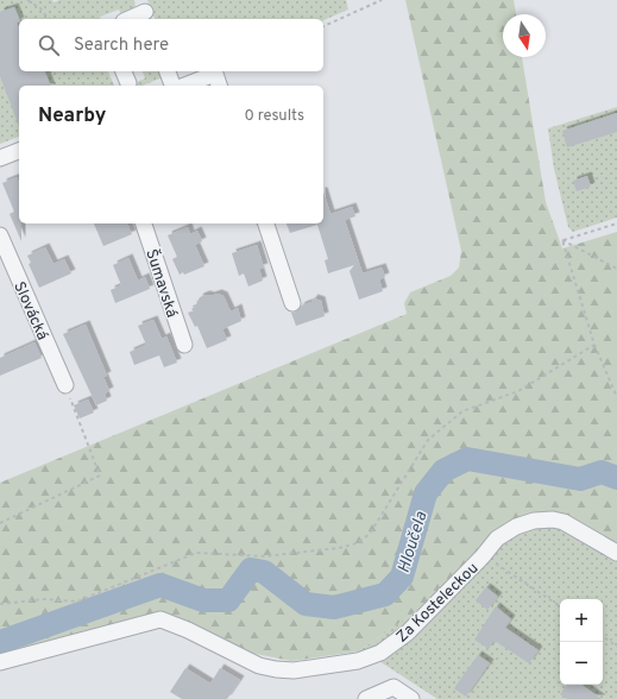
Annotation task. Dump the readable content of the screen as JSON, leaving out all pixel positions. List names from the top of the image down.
{
  "streets": {
    "street": ["Šumavská", "Slovácká", "Za Kosteleckou"]
  },
  "water": ["Hloučela"],
  "north": "bottom",
  "page": {
    "search": "Search here",
    "heading": ["Nearby", "0 results"],
    "map_buttons": ["+", "−"]
  }
}
